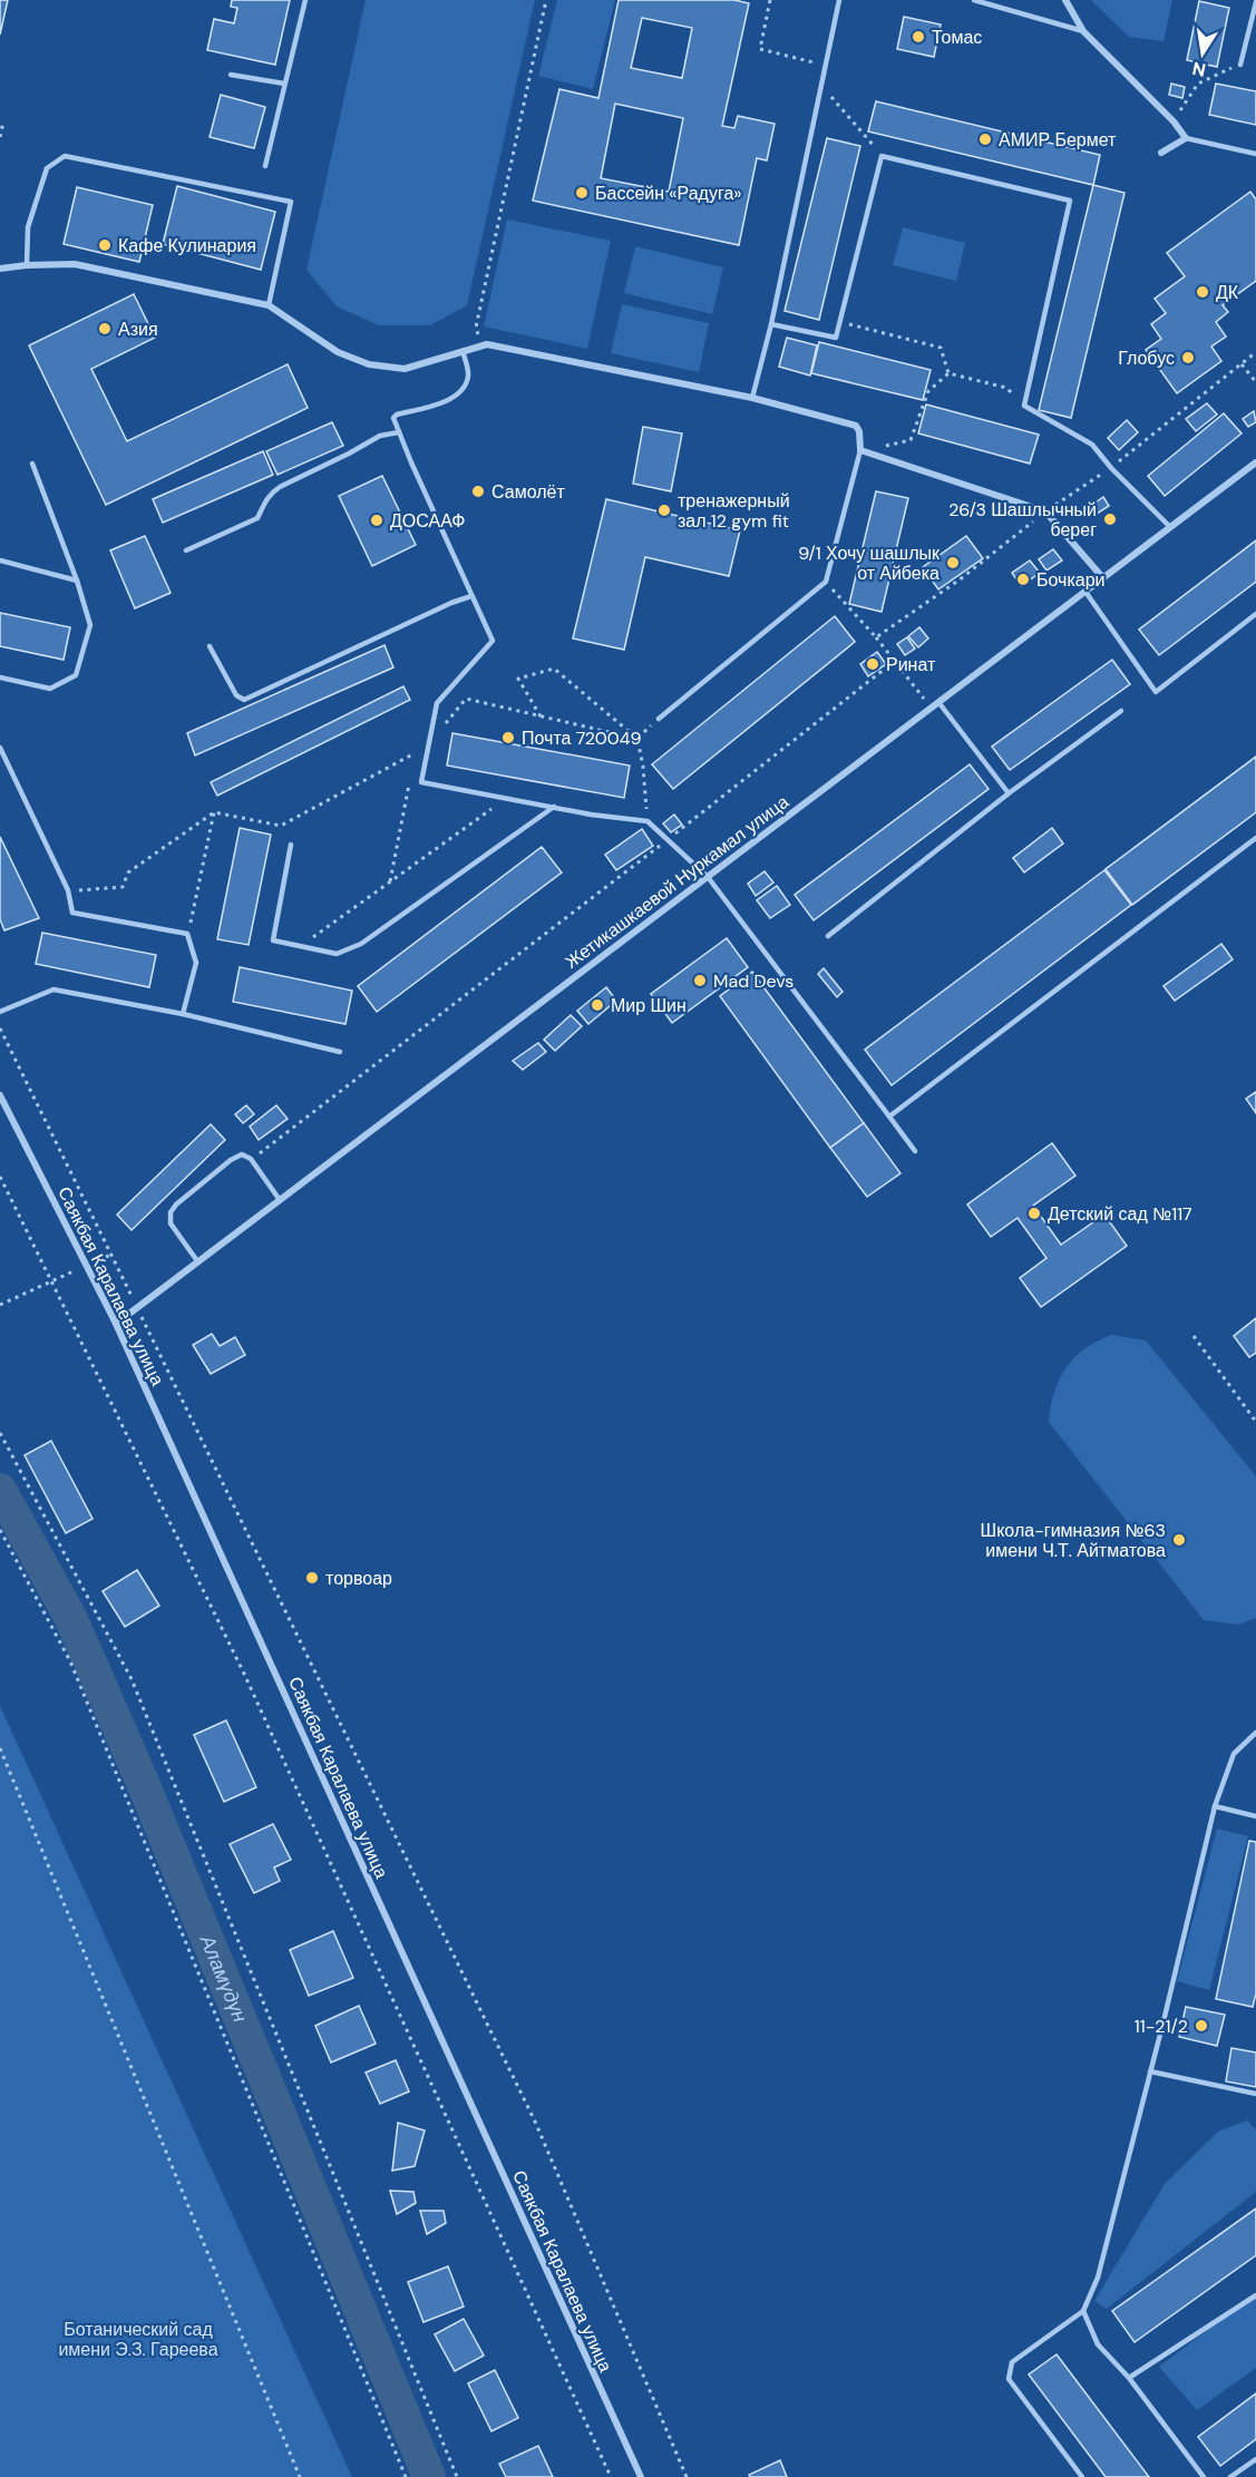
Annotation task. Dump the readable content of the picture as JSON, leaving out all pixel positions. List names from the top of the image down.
{
  "streets": {
    "street": ["Жетикашкаевой Нуркамал улица", "Саякбая Каралаева улица"]
  },
  "crossings": [
    ["Жетикашкаевой Нуркамал улица", "Саякбая Каралаева улица"]
  ],
  "water": ["Аламүдүн"],
  "parks": ["Ботанический сад имени Э.З. Гареева"],
  "places": [
    "Томас",
    "АМИР Бермет",
    "Бассейн «Радуга»",
    "Кафе Кулинария",
    "ДК",
    "Азия",
    "Глобус",
    "Самолёт",
    "тренажерный зал 12 gym fit",
    "26/3 Шашлычный берег",
    "ДОСААФ",
    "9/1 Хочу шашлык от Айбека",
    "Бочкари",
    "Ринат",
    "Почта 720049",
    "Mad Devs",
    "Мир Шин",
    "Детский сад №117",
    "Школа-гимназия №63 имени Ч.Т. Айтматова",
    "торвоар",
    "11-21/2"
  ],
  "north": "bottom"
}
